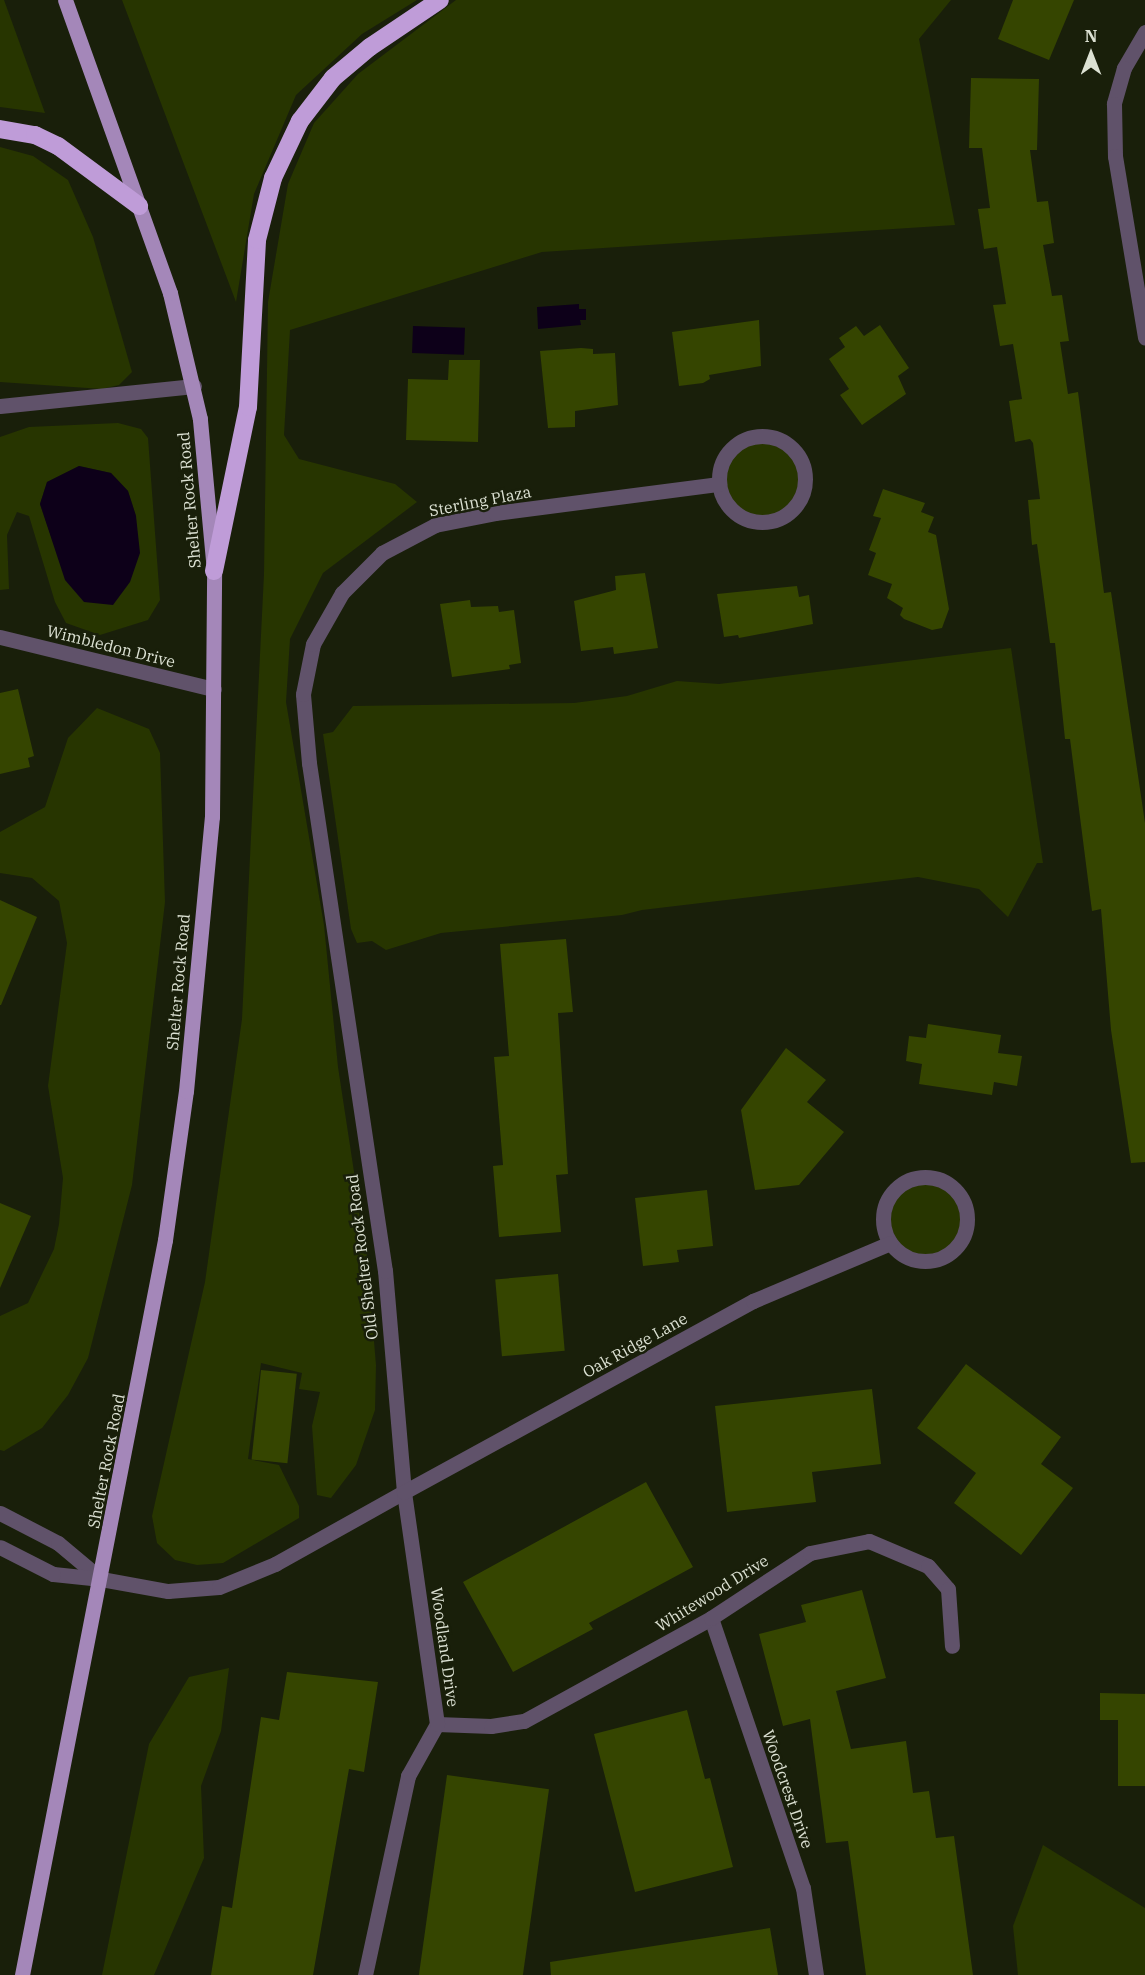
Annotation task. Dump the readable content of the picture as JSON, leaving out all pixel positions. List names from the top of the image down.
{
  "streets": {
    "main road": ["Shelter Rock Road"],
    "street": [
      "Sterling Plaza",
      "Wimbledon Drive",
      "Old Shelter Rock Road",
      "Oak Ridge Lane",
      "Whitewood Drive",
      "Woodland Drive",
      "Woodcrest Drive"
    ]
  },
  "crossings": [
    ["Shelter Rock Road", "Wimbledon Drive"],
    ["Sterling Plaza", "Old Shelter Rock Road"],
    ["Old Shelter Rock Road", "Oak Ridge Lane"],
    ["Old Shelter Rock Road", "Woodland Drive"],
    ["Oak Ridge Lane", "Woodland Drive"],
    ["Whitewood Drive", "Woodland Drive"],
    ["Whitewood Drive", "Woodcrest Drive"]
  ],
  "north": "top"
}
